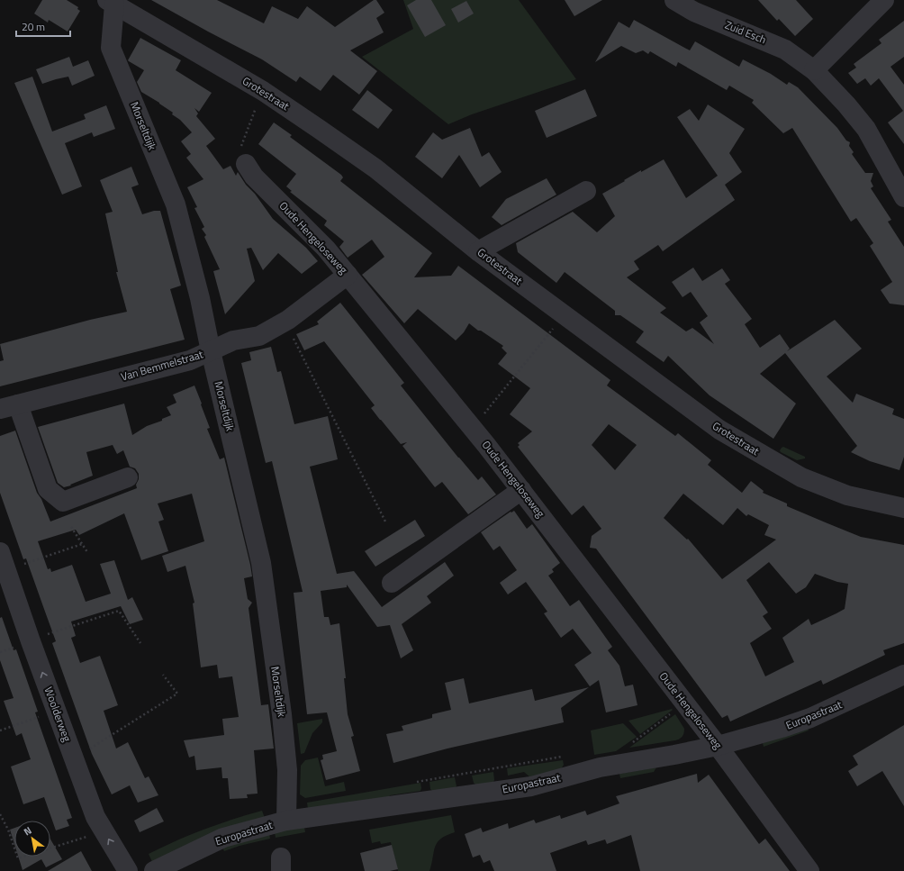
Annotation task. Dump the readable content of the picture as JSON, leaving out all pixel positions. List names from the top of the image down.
{
  "streets": {
    "street": [
      "Zuid Esch",
      "Grotestraat",
      "Morseltdijk",
      "Oude Hengeloseweg",
      "Van Bemmelstraat",
      "Woolderweg",
      "Europastraat"
    ]
  },
  "crossings": [
    ["Grotestraat", "Morseltdijk"],
    ["Morseltdijk", "Van Bemmelstraat"],
    ["Morseltdijk", "Europastraat"],
    ["Oude Hengeloseweg", "Van Bemmelstraat"],
    ["Oude Hengeloseweg", "Europastraat"]
  ],
  "scale_bar": "20 m",
  "north": "top left"
}
